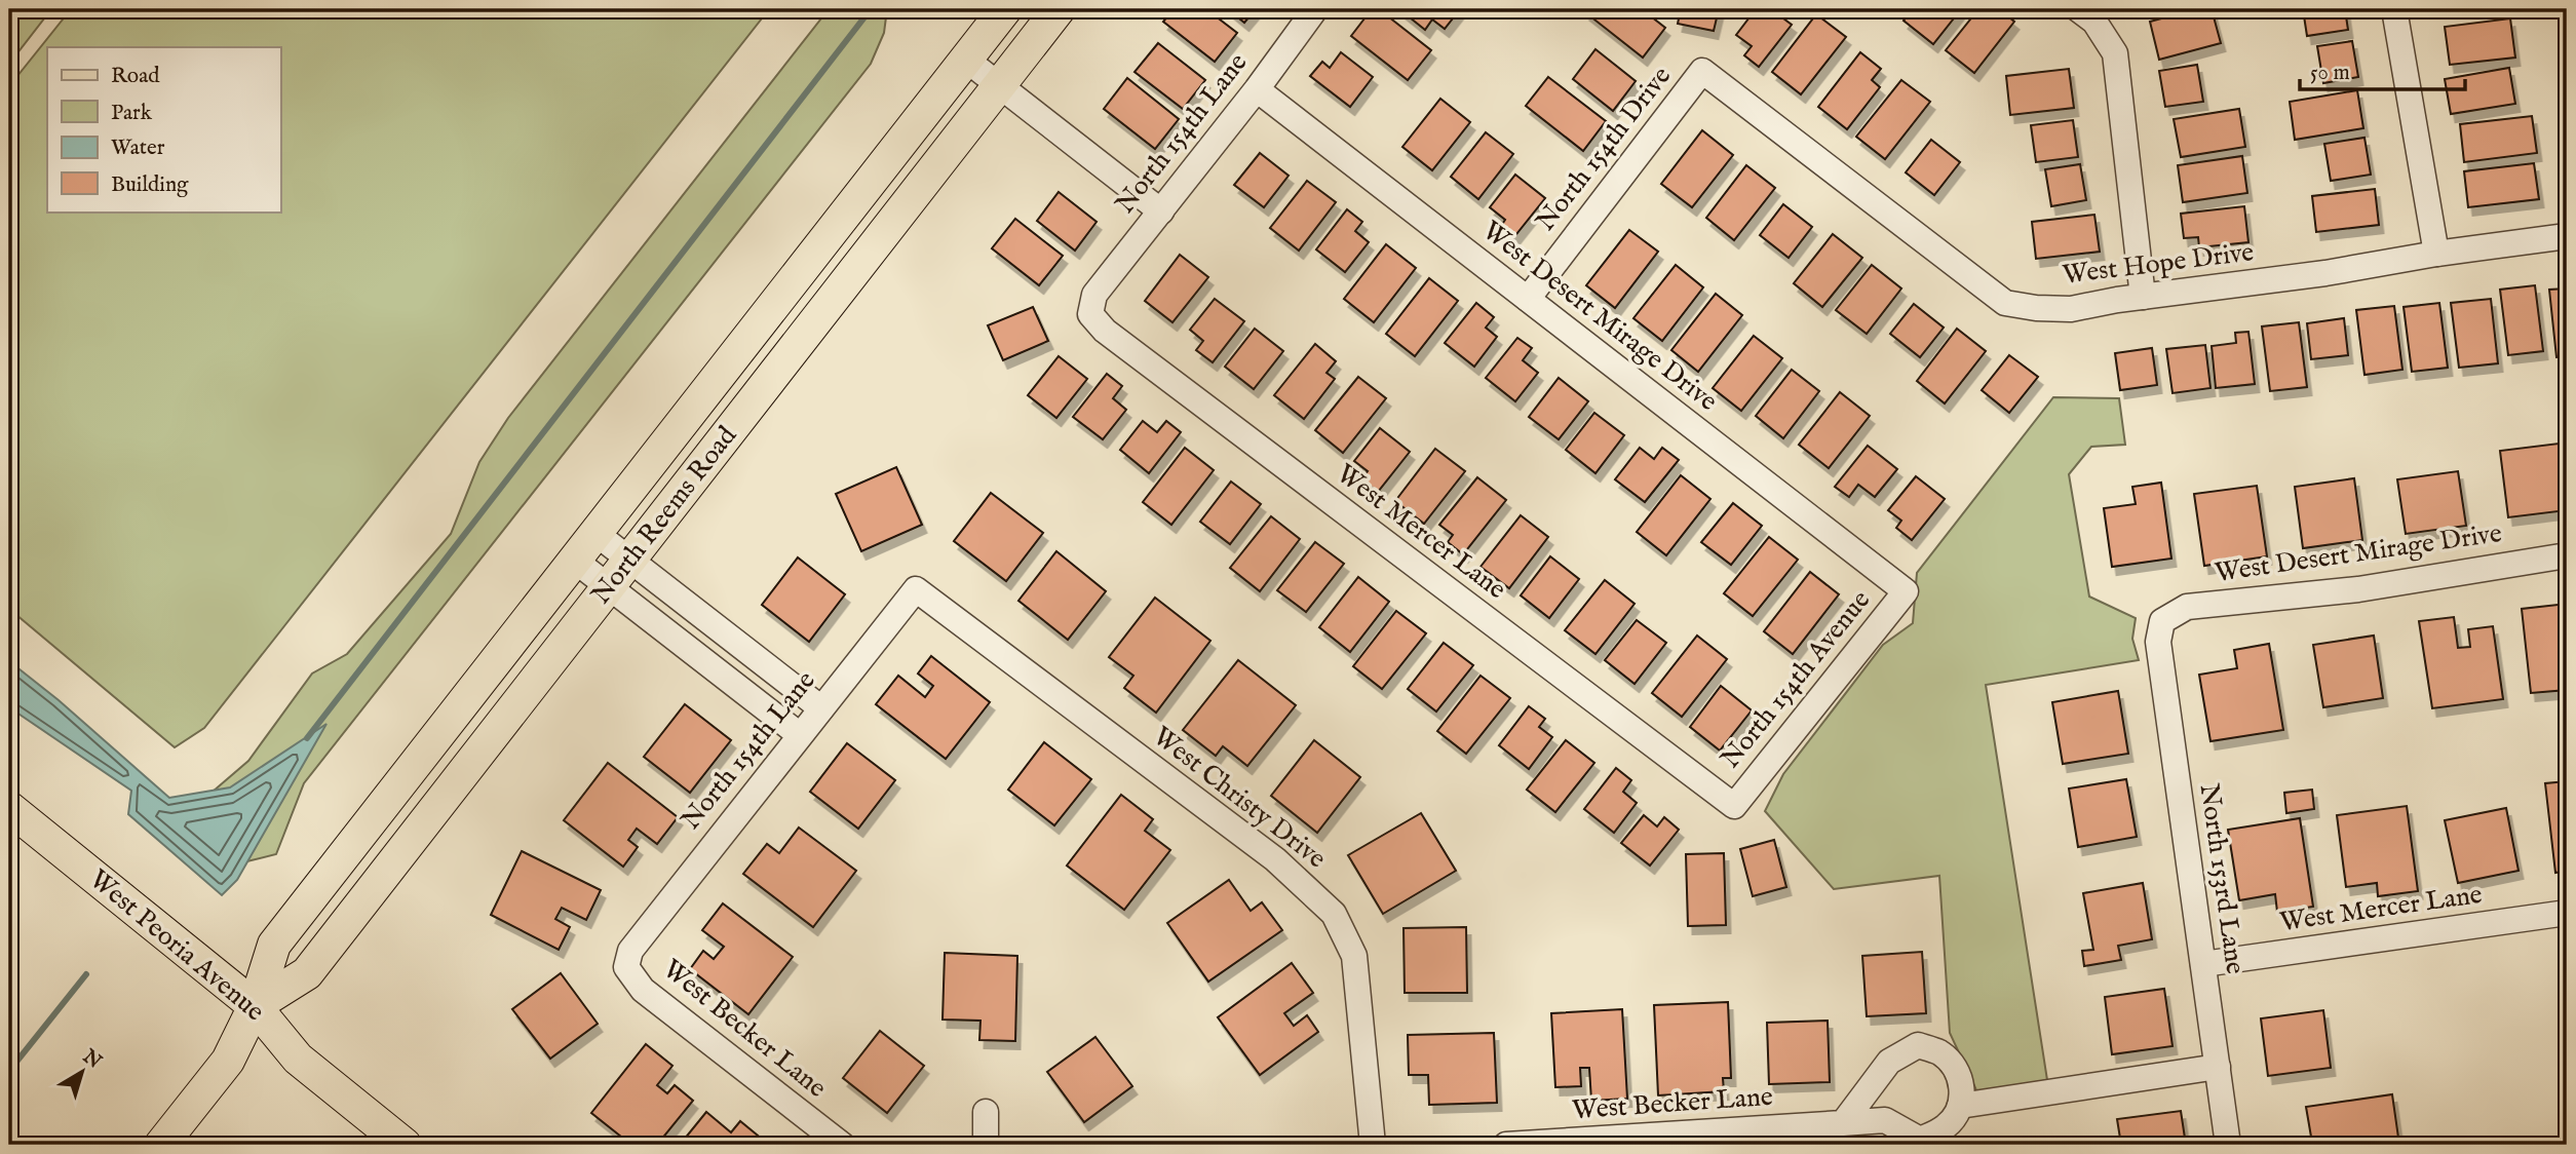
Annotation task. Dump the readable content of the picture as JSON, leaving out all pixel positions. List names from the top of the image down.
{
  "streets": {
    "main road": ["North Reems Road", "West Peoria Avenue"],
    "street": [
      "North 154th Lane",
      "North 154th Drive",
      "West Hope Drive",
      "West Desert Mirage Drive",
      "West Mercer Lane",
      "North 154th Avenue",
      "West Christy Drive",
      "North 153rd Lane",
      "West Becker Lane"
    ]
  },
  "crossings": [
    ["North 154th Lane", "West Desert Mirage Drive"],
    ["North 154th Lane", "West Mercer Lane"],
    ["North 154th Lane", "West Christy Drive"],
    ["North 154th Lane", "West Becker Lane"],
    ["North 154th Drive", "West Hope Drive"],
    ["North 154th Drive", "West Desert Mirage Drive"],
    ["West Desert Mirage Drive", "North 154th Avenue"],
    ["West Desert Mirage Drive", "North 153rd Lane"],
    ["North Reems Road", "West Peoria Avenue"],
    ["West Mercer Lane", "North 154th Avenue"],
    ["West Mercer Lane", "North 153rd Lane"]
  ],
  "legend": [
    "Road",
    "Park",
    "Water",
    "Building"
  ],
  "scale_bar": "50 m",
  "north": "top right"
}
